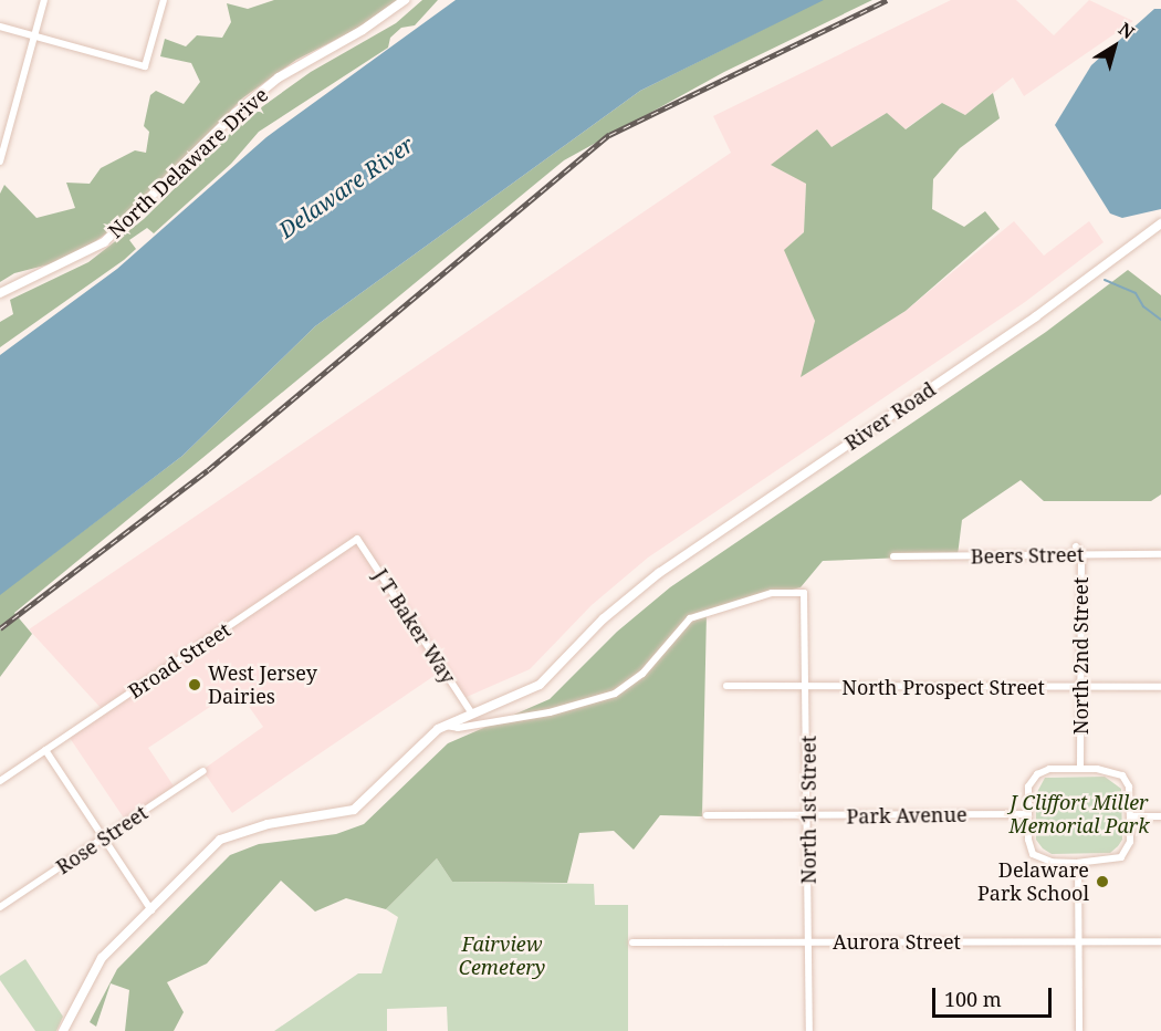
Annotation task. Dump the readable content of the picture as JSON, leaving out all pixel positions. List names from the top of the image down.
{
  "streets": {
    "street": [
      "North Delaware Drive",
      "River Road",
      "Beers Street",
      "J T Baker Way",
      "North 2nd Street",
      "Broad Street",
      "North Prospect Street",
      "North 1st Street",
      "Park Avenue",
      "Rose Street",
      "Aurora Street"
    ]
  },
  "crossings": [
    ["River Road", "J T Baker Way"],
    ["River Road", "North 1st Street"],
    ["Beers Street", "North 2nd Street"],
    ["J T Baker Way", "Broad Street"],
    ["North 2nd Street", "North Prospect Street"],
    ["North 2nd Street", "Park Avenue"],
    ["North Prospect Street", "North 1st Street"],
    ["North 1st Street", "Park Avenue"],
    ["North 1st Street", "Aurora Street"]
  ],
  "water": ["Delaware River"],
  "parks": ["J Cliffort Miller Memorial Park", "Fairview Cemetery"],
  "places": ["West Jersey Dairies", "Delaware Park School"],
  "scale_bar": "100 m",
  "north": "top right"
}
